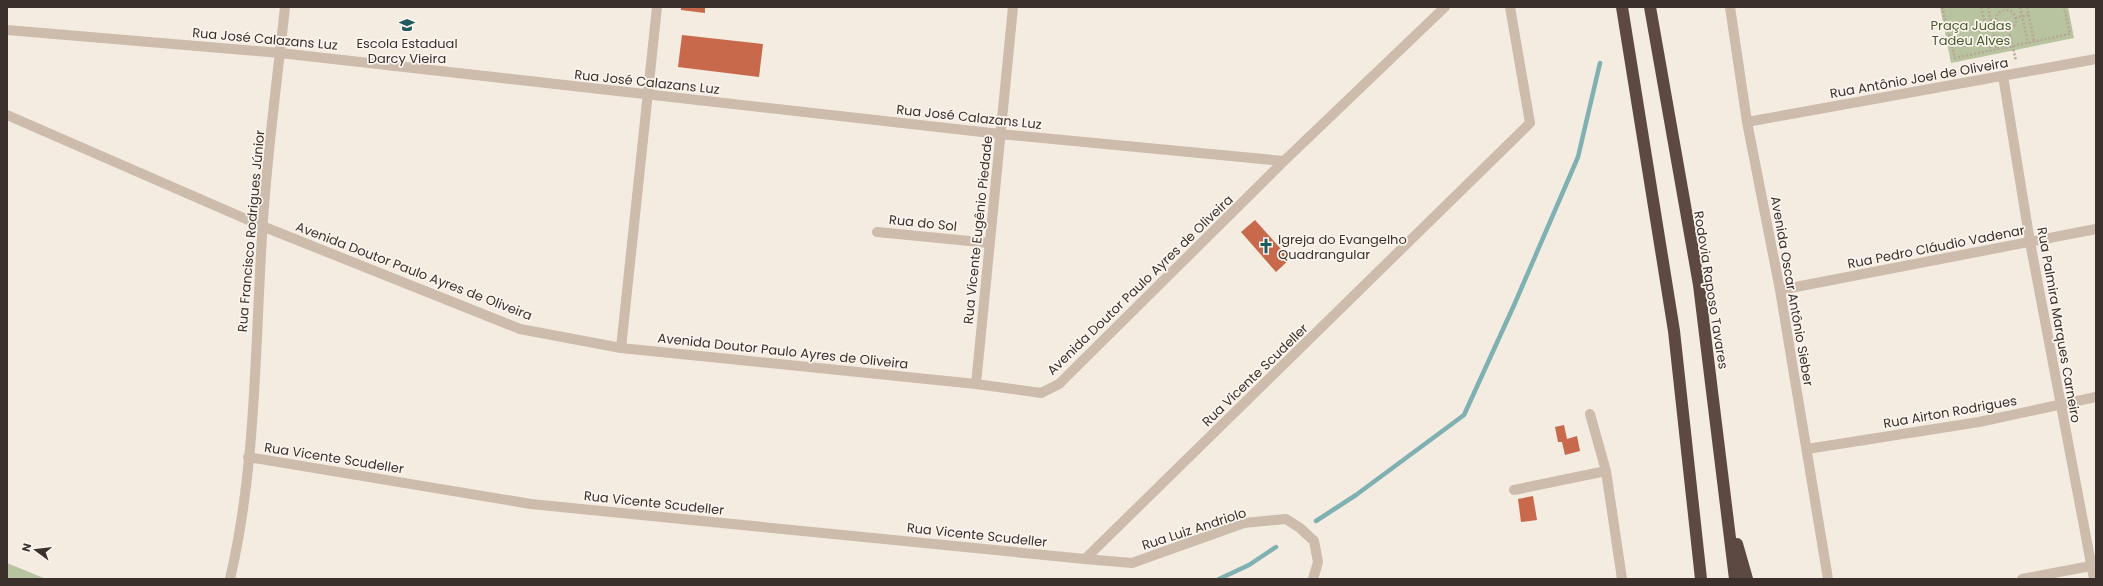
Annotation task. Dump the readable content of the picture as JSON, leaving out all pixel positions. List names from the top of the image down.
{
  "streets": {
    "highway": ["Rodovia Raposo Tavares"],
    "street": [
      "Rua José Calazans Luz",
      "Rua Antônio Joel de Oliveira",
      "Rua do Sol",
      "Rua Vicente Eugênio Piedade",
      "Rua Francisco Rodrigues Júnior",
      "Rua Pedro Cláudio Vadenar",
      "Avenida Doutor Paulo Ayres de Oliveira",
      "Avenida Oscar Antônio Sieber",
      "Rua Palmira Marques Carneiro",
      "Rua Vicente Scudeller",
      "Rua Airton Rodrigues",
      "Rua Luiz Andriolo"
    ]
  },
  "crossings": [
    ["Rua José Calazans Luz", "Rua Vicente Eugênio Piedade"],
    ["Rua José Calazans Luz", "Rua Francisco Rodrigues Júnior"],
    ["Rua José Calazans Luz", "Avenida Doutor Paulo Ayres de Oliveira"],
    ["Rua Antônio Joel de Oliveira", "Avenida Oscar Antônio Sieber"],
    ["Rua Antônio Joel de Oliveira", "Rua Palmira Marques Carneiro"],
    ["Rua do Sol", "Rua Vicente Eugênio Piedade"],
    ["Rua Vicente Eugênio Piedade", "Avenida Doutor Paulo Ayres de Oliveira"],
    ["Rua Francisco Rodrigues Júnior", "Avenida Doutor Paulo Ayres de Oliveira"],
    ["Rua Francisco Rodrigues Júnior", "Rua Vicente Scudeller"],
    ["Rua Pedro Cláudio Vadenar", "Avenida Oscar Antônio Sieber"],
    ["Rua Pedro Cláudio Vadenar", "Rua Palmira Marques Carneiro"],
    ["Avenida Oscar Antônio Sieber", "Rua Airton Rodrigues"],
    ["Rua Palmira Marques Carneiro", "Rua Airton Rodrigues"],
    ["Rua Vicente Scudeller", "Rua Luiz Andriolo"]
  ],
  "parks": ["Praça Judas Tadeu Alves"],
  "places": {
    "school or university": ["Escola Estadual Darcy Vieira"],
    "church": ["Igreja do Evangelho Quadrangular"]
  },
  "north": "left"
}
